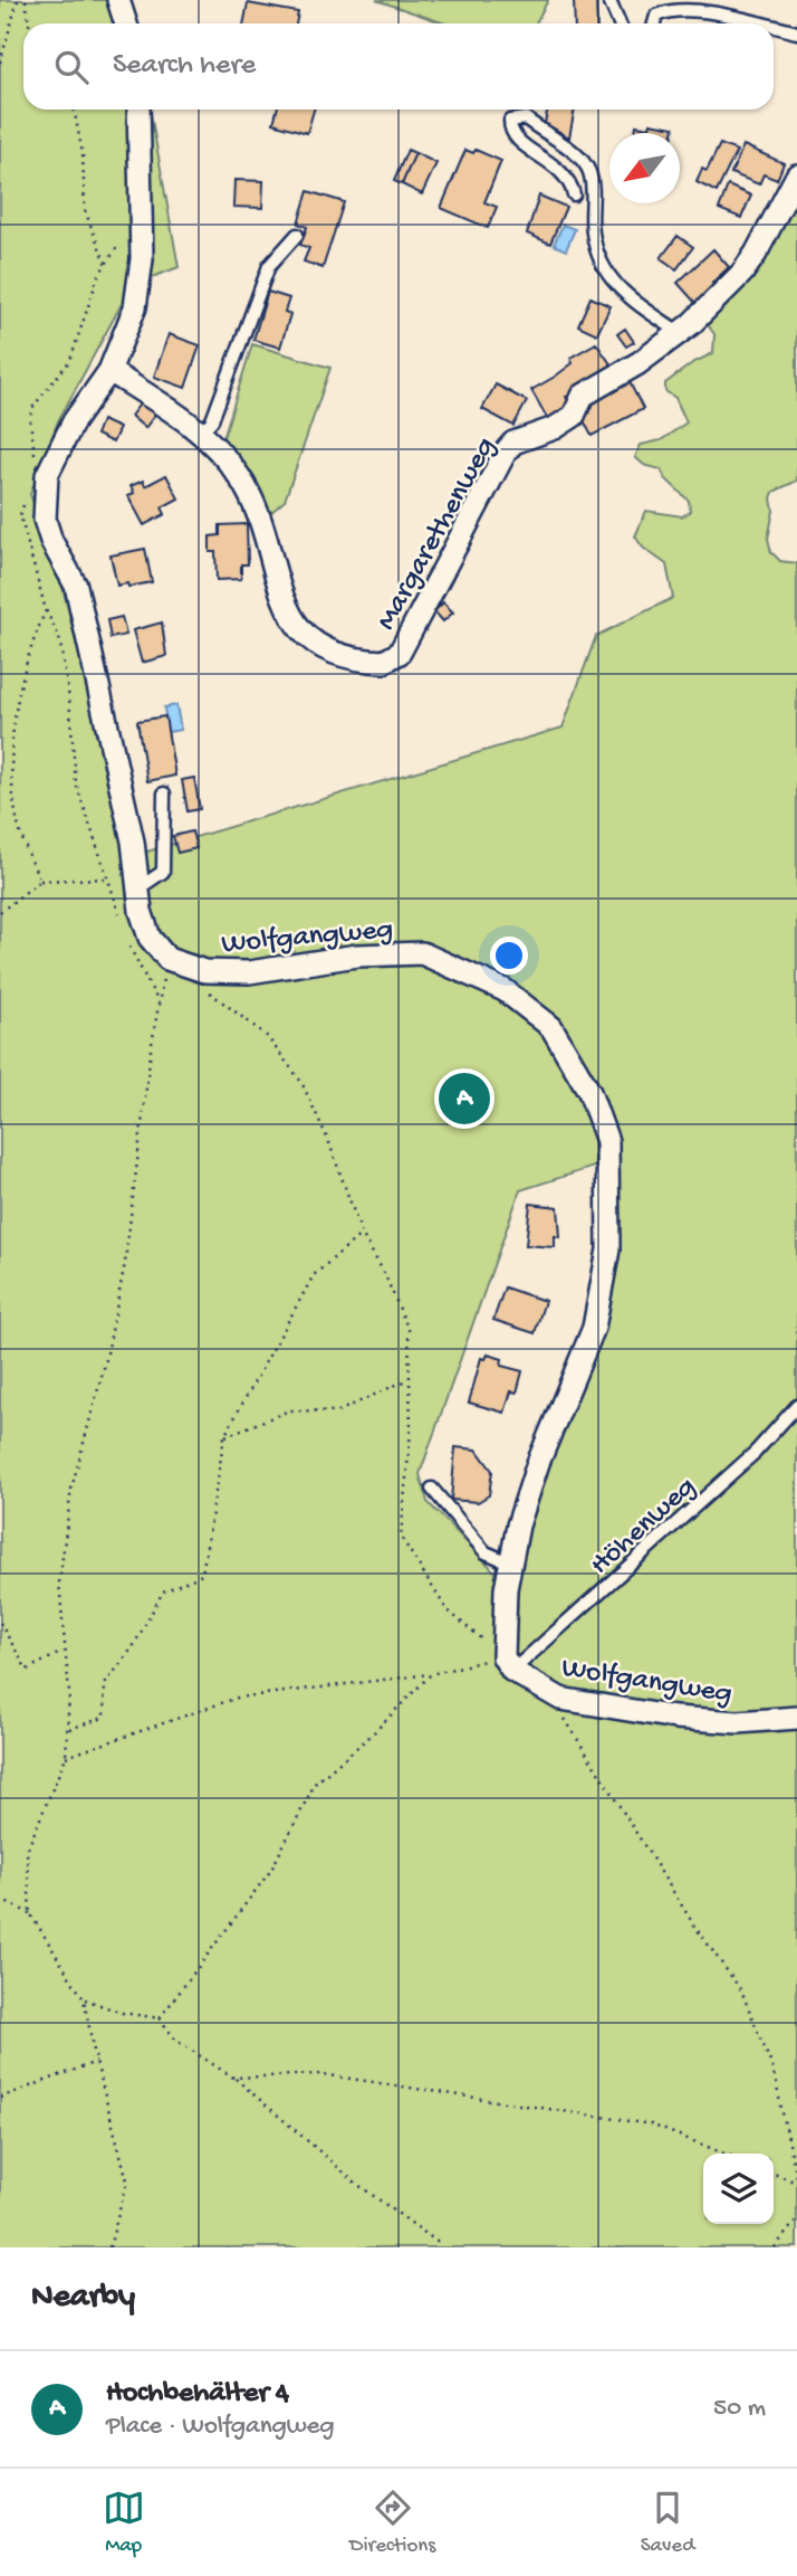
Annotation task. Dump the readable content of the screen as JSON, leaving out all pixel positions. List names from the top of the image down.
{
  "streets": {
    "street": ["Margarethenweg", "Wolfgangweg"],
    "lane": ["Höhenweg"]
  },
  "crossings": [
    ["Wolfgangweg", "Höhenweg"]
  ],
  "north": "bottom left",
  "page": {
    "search": "Search here",
    "pins": "A",
    "heading": "Nearby",
    "list": [
      {
        "mark": "A",
        "name": "Hochbehälter 4",
        "note": "Place · Wolfgangweg",
        "value": "50 m"
      }
    ],
    "nav": ["Map", "Directions", "Saved"]
  }
}
